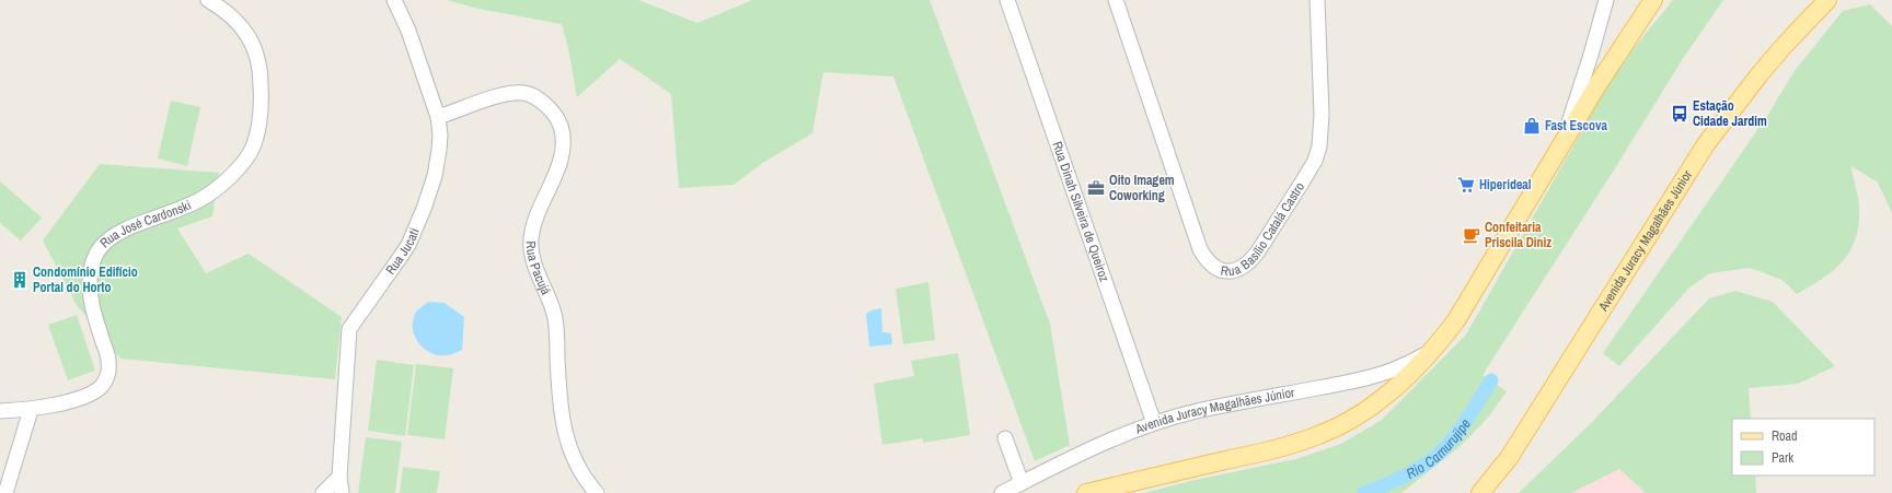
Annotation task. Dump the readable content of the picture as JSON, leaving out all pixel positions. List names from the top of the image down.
{
  "streets": {
    "main road": ["Avenida Juracy Magalhães Júnior"],
    "street": [
      "Rua Dinah Silveira de Queiroz",
      "Rua Basílio Catalá Castro",
      "Rua José Cardonski",
      "Rua Jucati",
      "Rua Pacujá"
    ]
  },
  "crossings": [
    ["Rua Dinah Silveira de Queiroz", "Avenida Juracy Magalhães Júnior"],
    ["Rua Jucati", "Rua Pacujá"]
  ],
  "water": ["Rio Camurujipe"],
  "places": {
    "bus stop": ["Estação Cidade Jardim"],
    "shop": ["Fast Escova"],
    "supermarket": ["Hiperideal"],
    "office": ["Oito Imagem Coworking"],
    "cafe": ["Confeitaria Priscila Diniz"],
    "building": ["Condomínio Edifício Portal do Horto"]
  },
  "legend": ["Road", "Park"]
}
